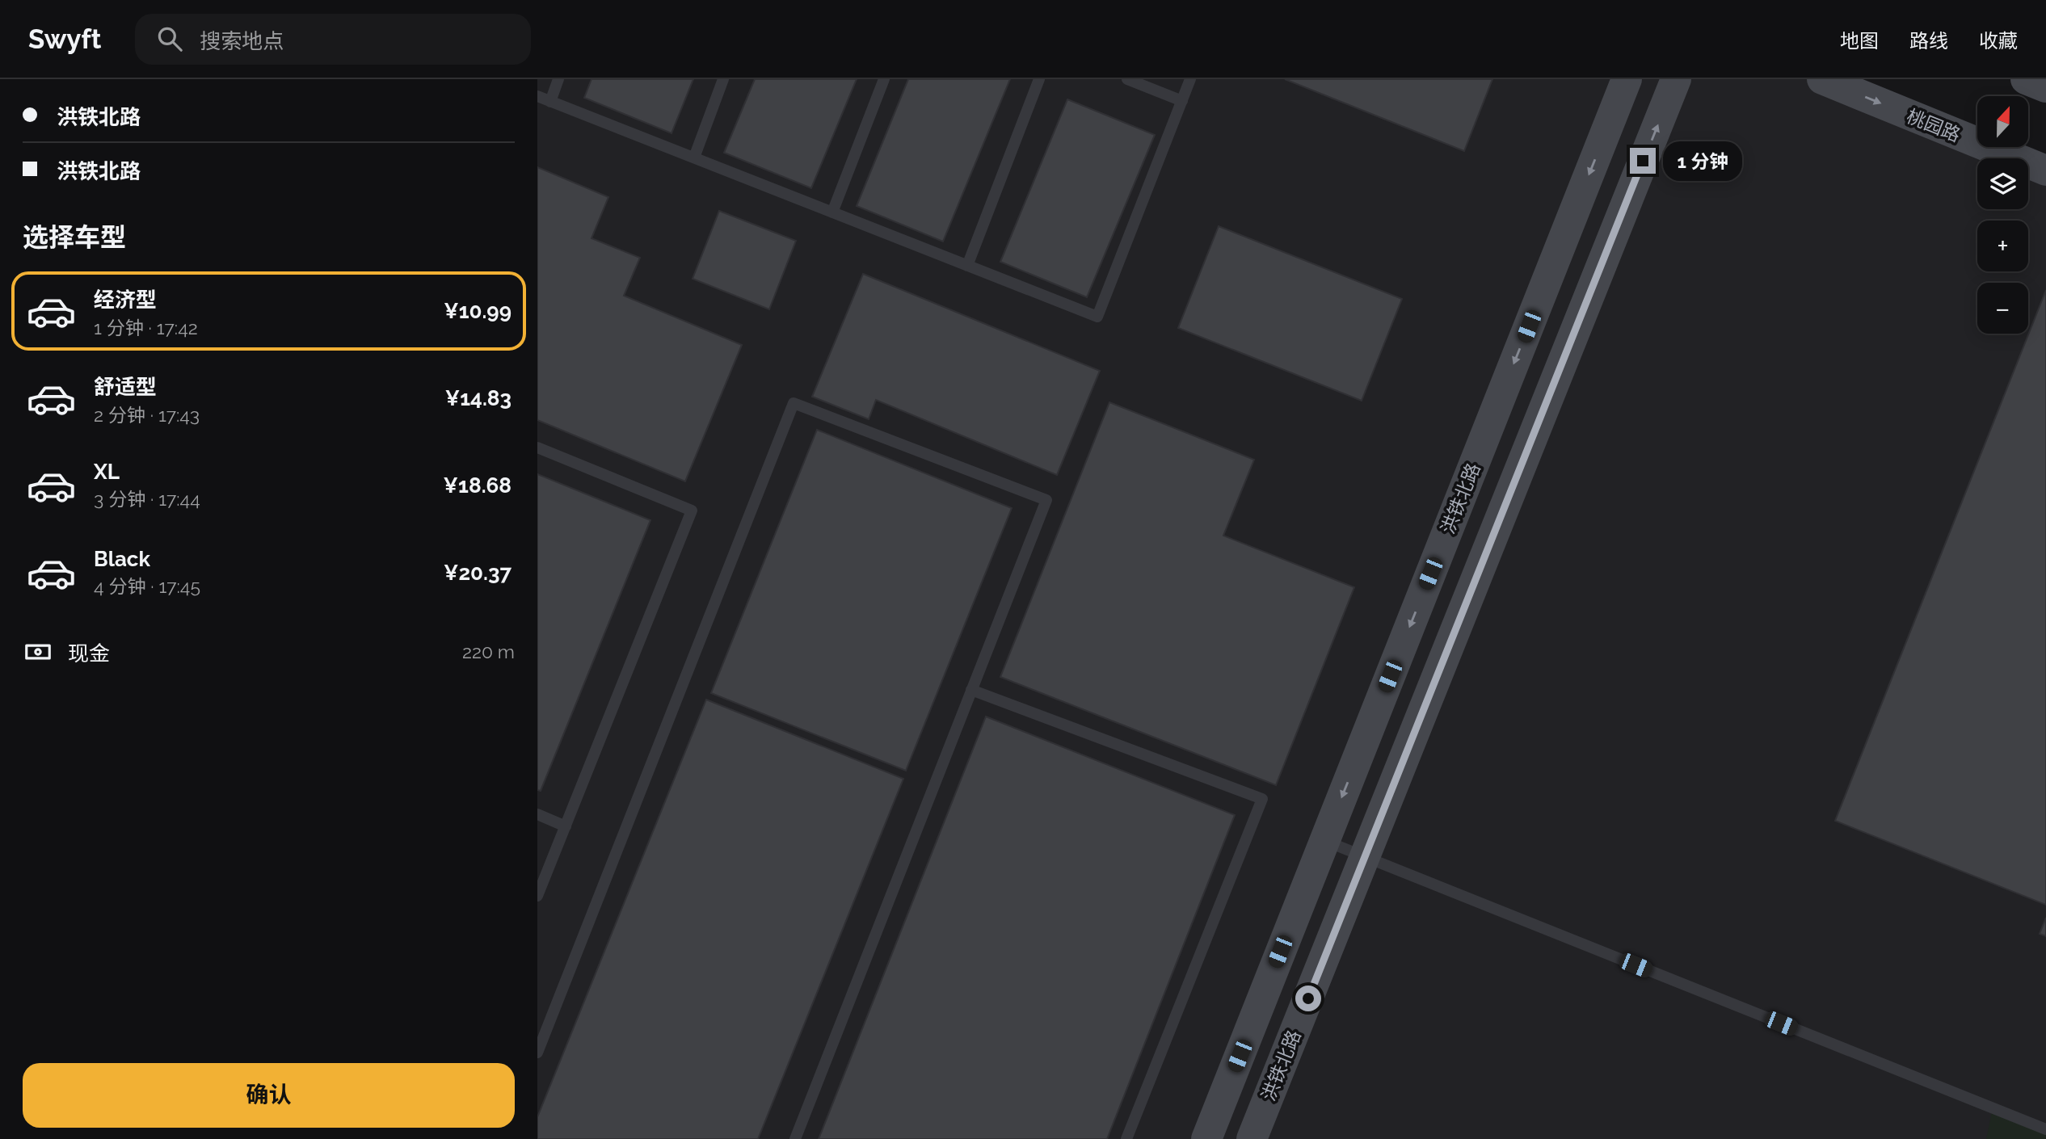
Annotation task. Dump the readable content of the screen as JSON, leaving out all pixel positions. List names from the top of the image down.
{
  "streets": {
    "street": ["桃园路", "洪铁北路"]
  },
  "one_way": ["桃园路"],
  "north": "top",
  "page": {
    "header": "Swyft",
    "search": "搜索地点",
    "nav": ["地图", "路线", "收藏"],
    "banner": ["洪铁北路", "洪铁北路"],
    "map_buttons": ["+", "−"],
    "bubble": "1 分钟",
    "heading": "选择车型",
    "list": [
      {
        "name": "经济型",
        "note": "1 分钟 · 17:42",
        "value": "¥10.99"
      },
      {
        "name": "舒适型",
        "note": "2 分钟 · 17:43",
        "value": "¥14.83"
      },
      {
        "name": "XL",
        "note": "3 分钟 · 17:44",
        "value": "¥18.68"
      },
      {
        "name": "Black",
        "note": "4 分钟 · 17:45",
        "value": "¥20.37"
      }
    ],
    "pay": ["现金", "220 m"],
    "buttons": "确认"
  }
}
